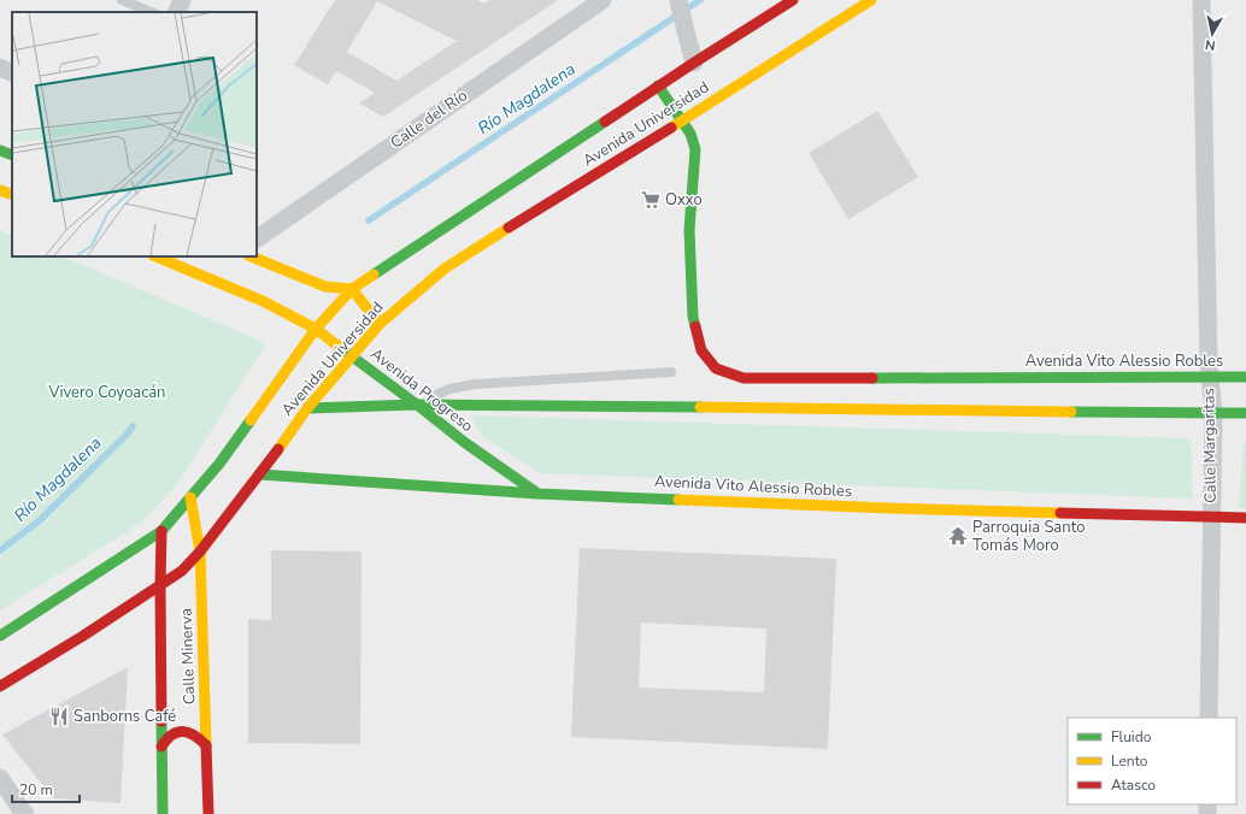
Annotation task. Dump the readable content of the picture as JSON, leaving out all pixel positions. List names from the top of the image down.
{
  "streets": {
    "main road": [
      "Avenida Universidad",
      "Avenida Vito Alessio Robles",
      "Avenida Progreso",
      "Calle Minerva"
    ],
    "street": ["Calle del Río", "Calle Margaritas"]
  },
  "crossings": [
    ["Avenida Universidad", "Avenida Vito Alessio Robles"],
    ["Avenida Universidad", "Avenida Progreso"],
    ["Avenida Universidad", "Calle Minerva"],
    ["Avenida Vito Alessio Robles", "Avenida Progreso"],
    ["Avenida Vito Alessio Robles", "Calle Margaritas"]
  ],
  "water": ["Río Magdalena"],
  "parks": ["Vivero Coyoacán"],
  "places": {
    "supermarket": ["Oxxo"],
    "temple": ["Parroquia Santo Tomás Moro"],
    "restaurant": ["Sanborns Café"]
  },
  "legend": ["Fluido", "Lento", "Atasco"],
  "scale_bar": "20 m",
  "north": "bottom"
}
